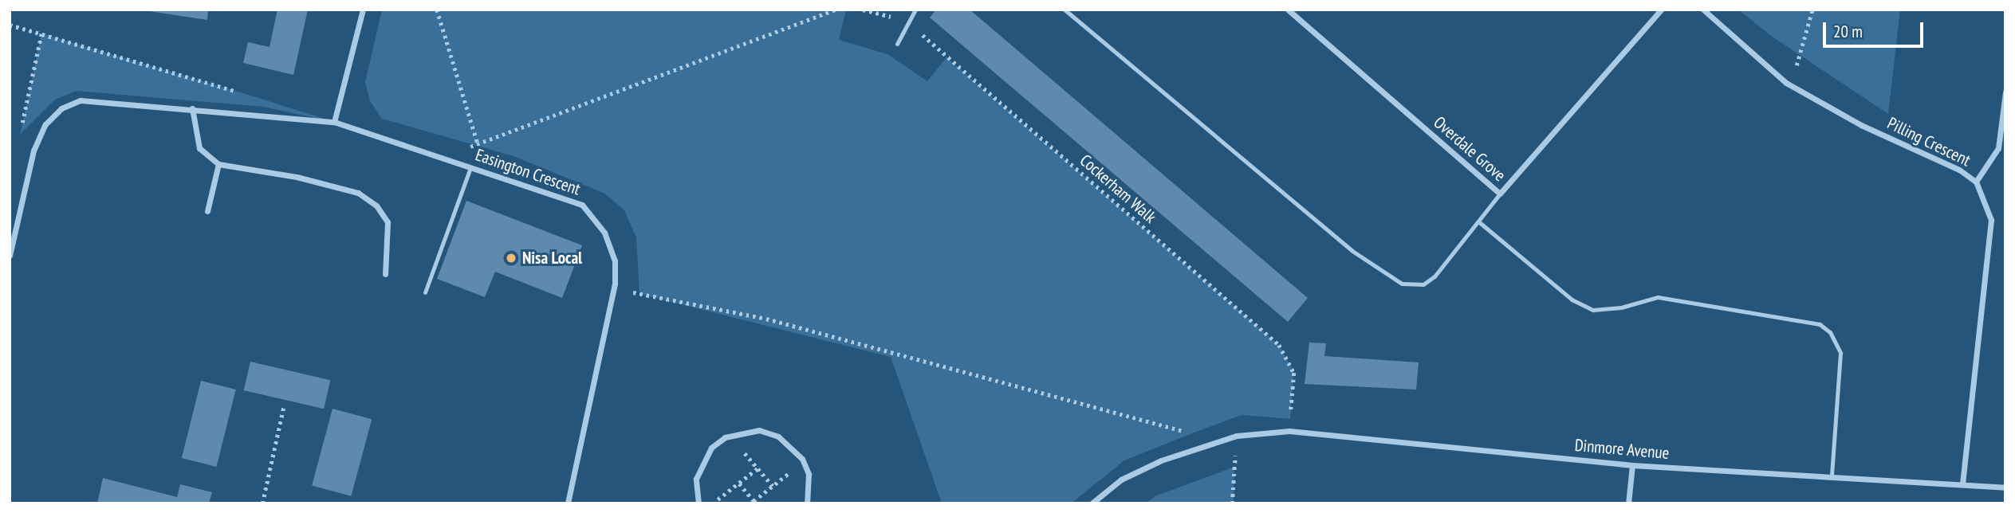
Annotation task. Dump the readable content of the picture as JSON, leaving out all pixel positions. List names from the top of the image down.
{
  "streets": {
    "street": [
      "Pilling Crescent",
      "Overdale Grove",
      "Easington Crescent",
      "Dinmore Avenue"
    ],
    "path": ["Cockerham Walk"]
  },
  "crossings": [
    ["Pilling Crescent", "Dinmore Avenue"],
    ["Cockerham Walk", "Dinmore Avenue"]
  ],
  "places": ["Nisa Local"],
  "scale_bar": "20 m"
}
